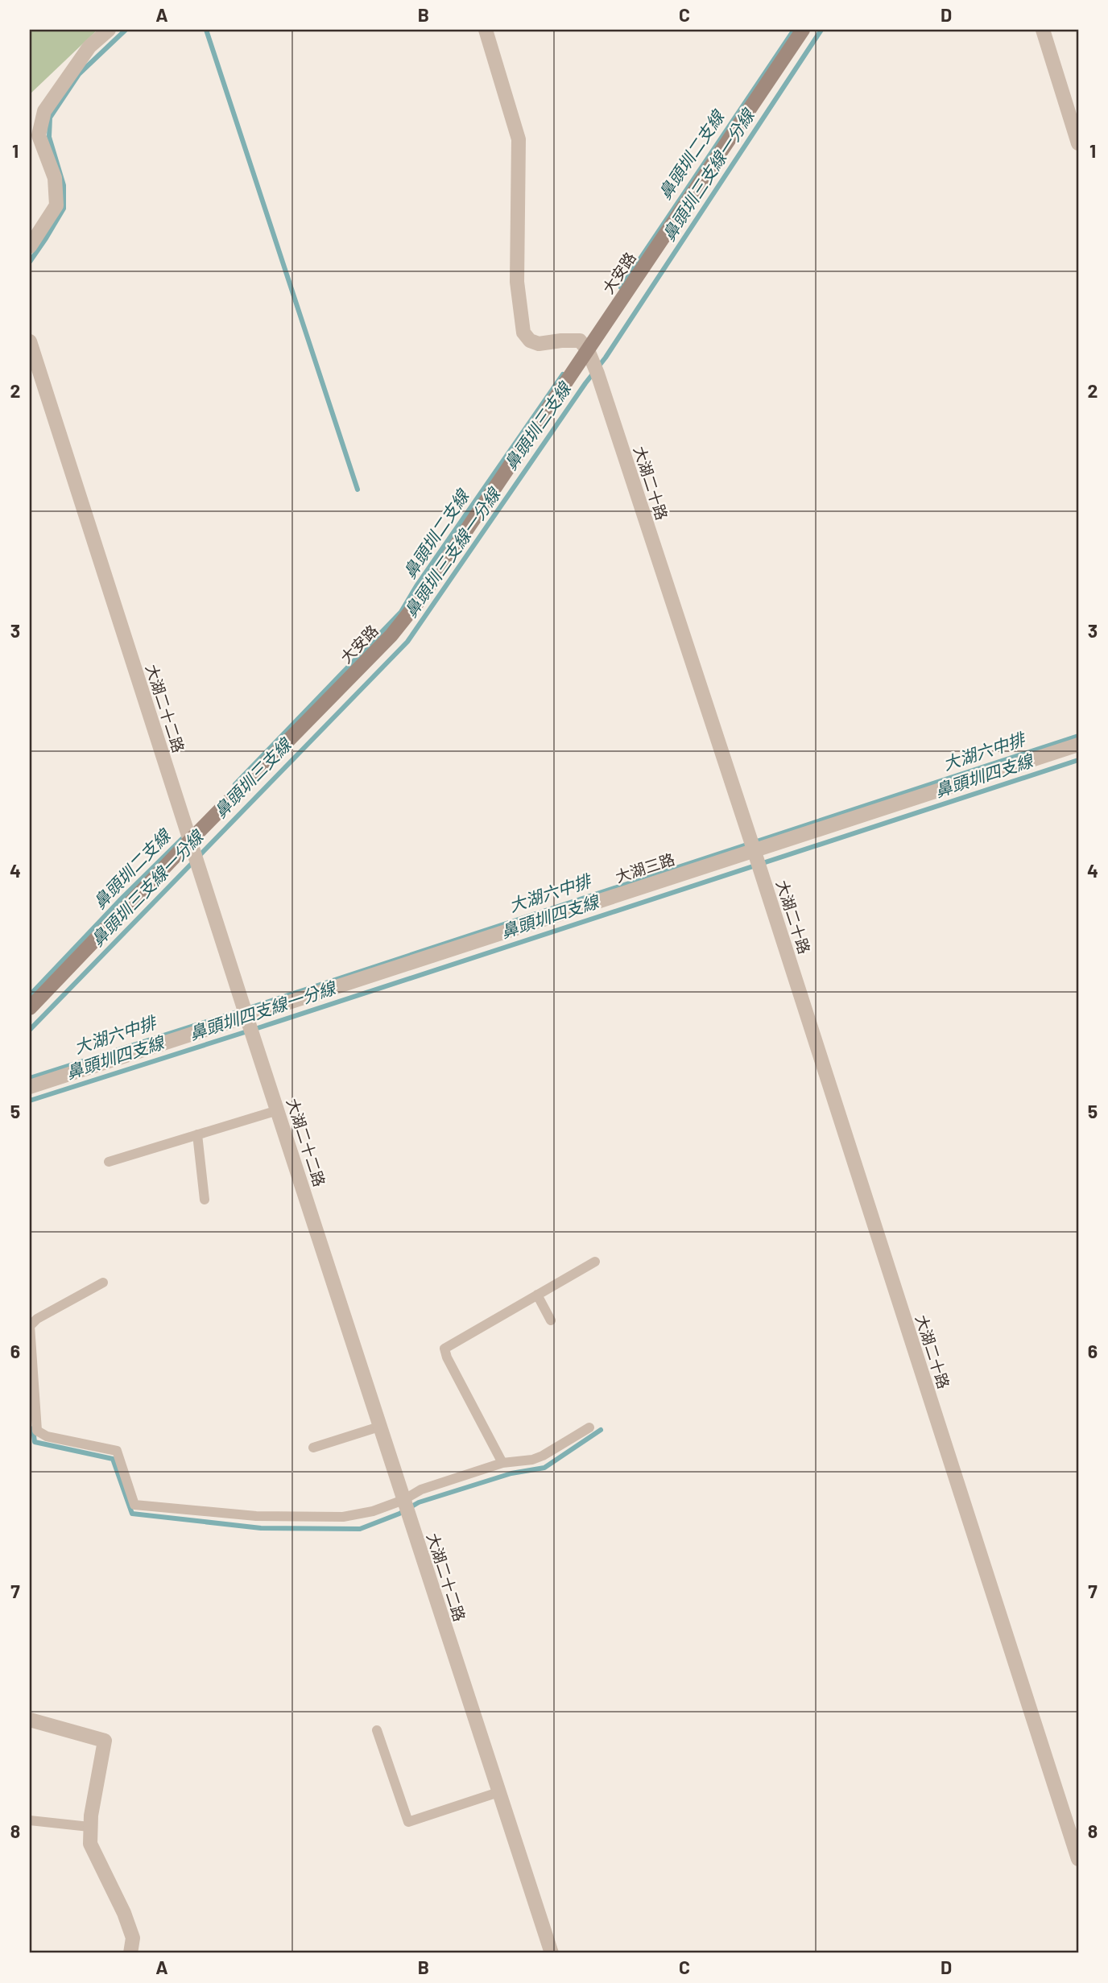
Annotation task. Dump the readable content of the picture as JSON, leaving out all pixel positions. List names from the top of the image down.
{
  "streets": {
    "street": [
      "大安路",
      "大湖二十路",
      "大湖二十二路",
      "大湖三路"
    ]
  },
  "crossings": [
    ["大安路", "大湖二十路"],
    ["大安路", "大湖二十二路"],
    ["大湖二十路", "大湖三路"],
    ["大湖二十二路", "大湖三路"]
  ],
  "water": [
    "鼻頭圳二支線",
    "鼻頭圳三支線一分線",
    "鼻頭圳三支線",
    "大湖六中排",
    "鼻頭圳四支線",
    "鼻頭圳四支線一分線"
  ],
  "grid": {
    "columns": [
      "A",
      "B",
      "C",
      "D"
    ],
    "rows": [
      "1",
      "2",
      "3",
      "4",
      "5",
      "6",
      "7",
      "8"
    ]
  }
}
